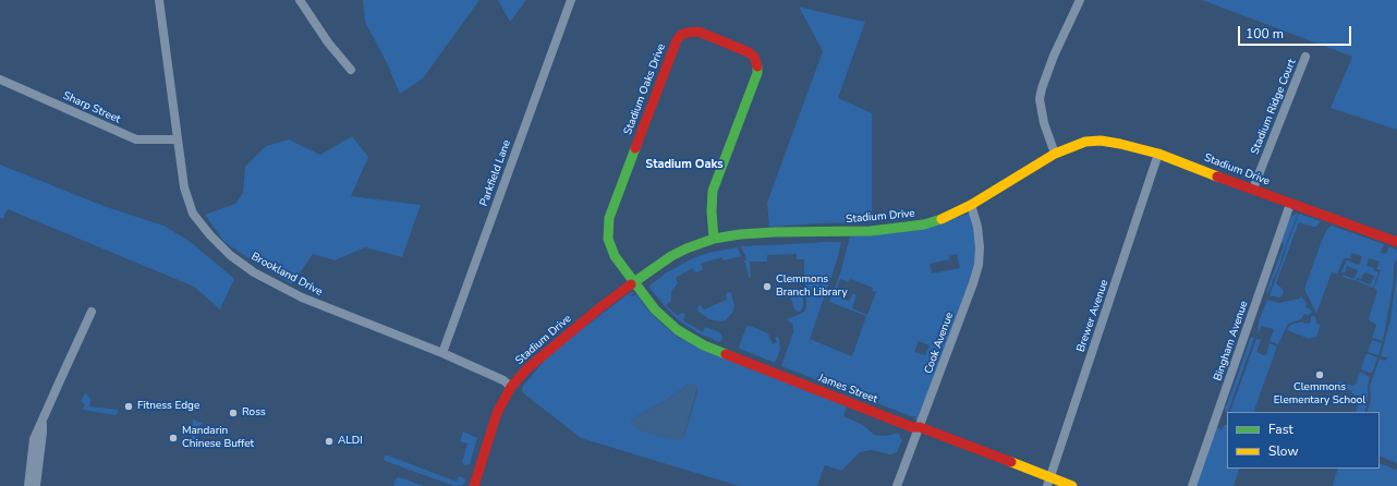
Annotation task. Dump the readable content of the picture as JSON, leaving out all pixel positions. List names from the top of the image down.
{
  "streets": {
    "street": [
      "Stadium Oaks Drive",
      "Stadium Ridge Court",
      "Sharp Street",
      "Stadium Drive",
      "Parkfield Lane",
      "Brookland Drive",
      "Brewer Avenue",
      "Bingham Avenue",
      "Cook Avenue",
      "James Street"
    ]
  },
  "crossings": [
    ["Stadium Oaks Drive", "Stadium Drive"],
    ["Stadium Oaks Drive", "James Street"],
    ["Stadium Ridge Court", "Stadium Drive"],
    ["Sharp Street", "Brookland Drive"],
    ["Stadium Drive", "Brookland Drive"],
    ["Stadium Drive", "Brewer Avenue"],
    ["Stadium Drive", "Bingham Avenue"],
    ["Stadium Drive", "Cook Avenue"],
    ["Stadium Drive", "James Street"],
    ["Parkfield Lane", "Brookland Drive"],
    ["Brewer Avenue", "James Street"],
    ["Cook Avenue", "James Street"]
  ],
  "districts": ["Stadium Oaks"],
  "places": [
    "Clemmons Branch Library",
    "Clemmons Elementary School",
    "Fitness Edge",
    "Ross",
    "Mandarin Chinese Buffet",
    "ALDI"
  ],
  "legend": ["Fast", "Slow"],
  "scale_bar": "100 m"
}
